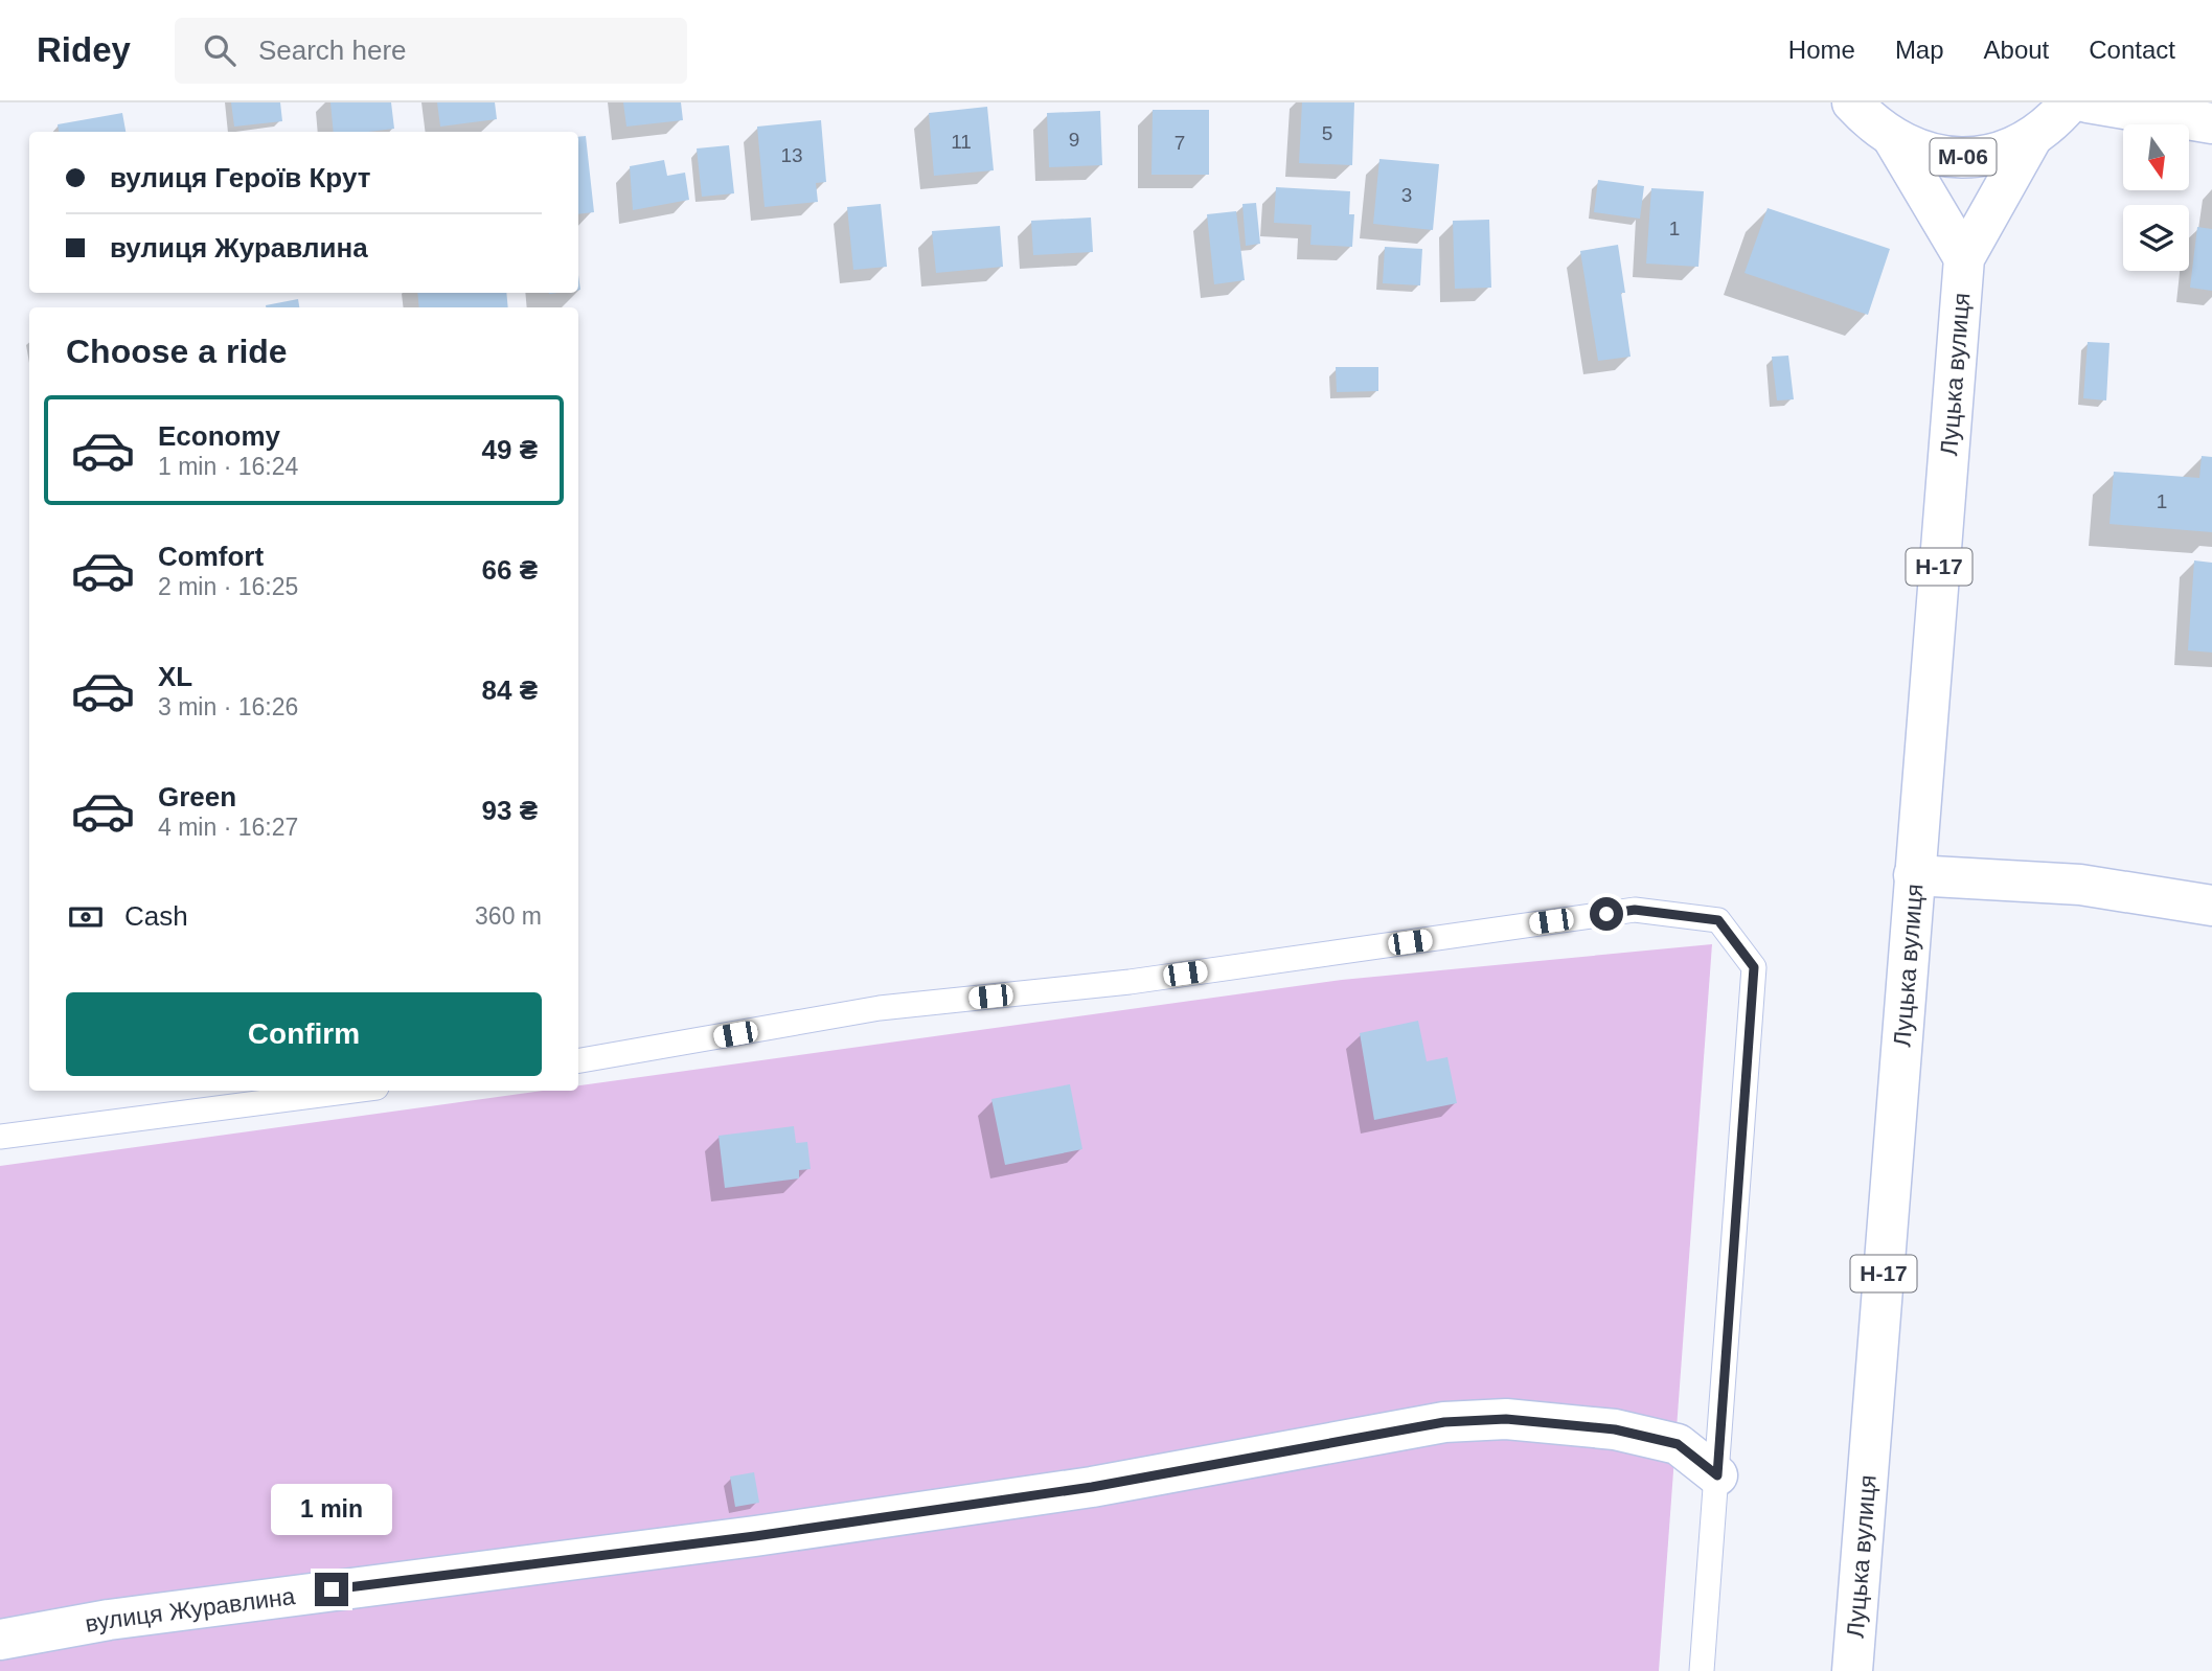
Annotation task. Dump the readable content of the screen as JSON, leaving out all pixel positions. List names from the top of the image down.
{
  "streets": {
    "main road": [
      "М-06",
      "Луцька вулиця",
      "Н-17",
      "вулиця Журавлина"
    ]
  },
  "crossings": [
    ["М-06", "Луцька вулиця"]
  ],
  "house_numbers": [
    "5",
    "9",
    "11",
    "7",
    "13",
    "3",
    "1",
    "1"
  ],
  "north": "bottom",
  "page": {
    "header": "Ridey",
    "search": "Search here",
    "nav": [
      "Home",
      "Map",
      "About",
      "Contact"
    ],
    "banner": ["вулиця Героїв Крут", "вулиця Журавлина"],
    "heading": "Choose a ride",
    "list": [
      {
        "name": "Economy",
        "note": "1 min · 16:24",
        "value": "49 ₴"
      },
      {
        "name": "Comfort",
        "note": "2 min · 16:25",
        "value": "66 ₴"
      },
      {
        "name": "XL",
        "note": "3 min · 16:26",
        "value": "84 ₴"
      },
      {
        "name": "Green",
        "note": "4 min · 16:27",
        "value": "93 ₴"
      }
    ],
    "pay": ["Cash", "360 m"],
    "buttons": "Confirm",
    "bubble": "1 min"
  }
}
